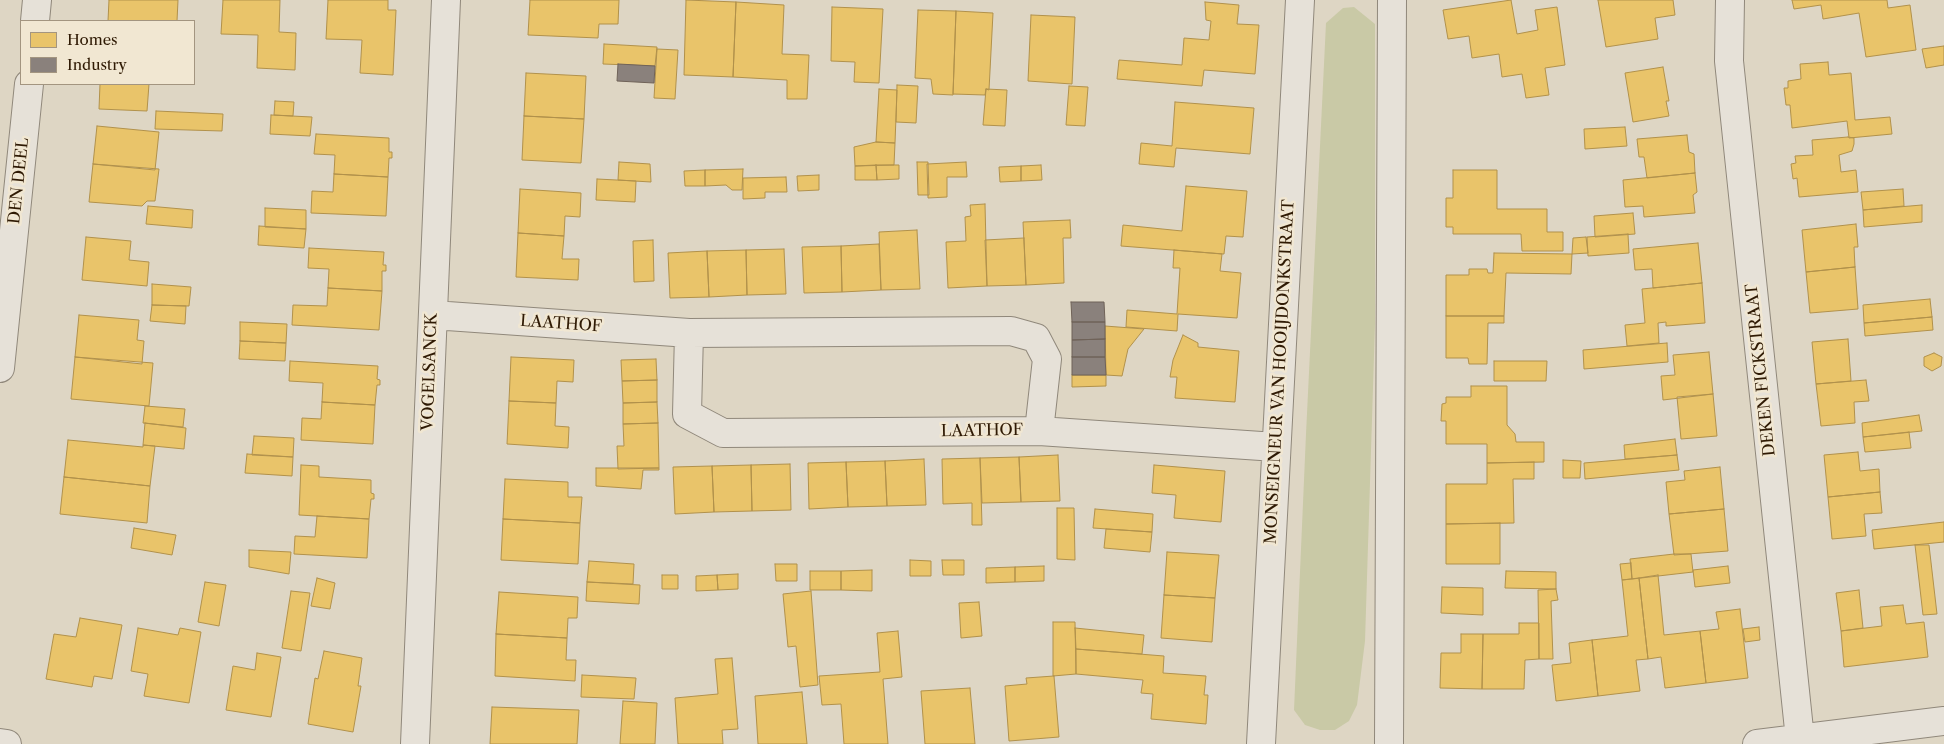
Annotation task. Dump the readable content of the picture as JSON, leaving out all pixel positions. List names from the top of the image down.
{
  "streets": {
    "street": [
      "DEN DEEL",
      "LAATHOF",
      "DEKEN FICKSTRAAT",
      "VOGELSANCK",
      "MONSEIGNEUR VAN HOOIJDONKSTRAAT"
    ]
  },
  "crossings": [
    ["LAATHOF", "VOGELSANCK"]
  ],
  "legend": ["Homes", "Industry"]
}
